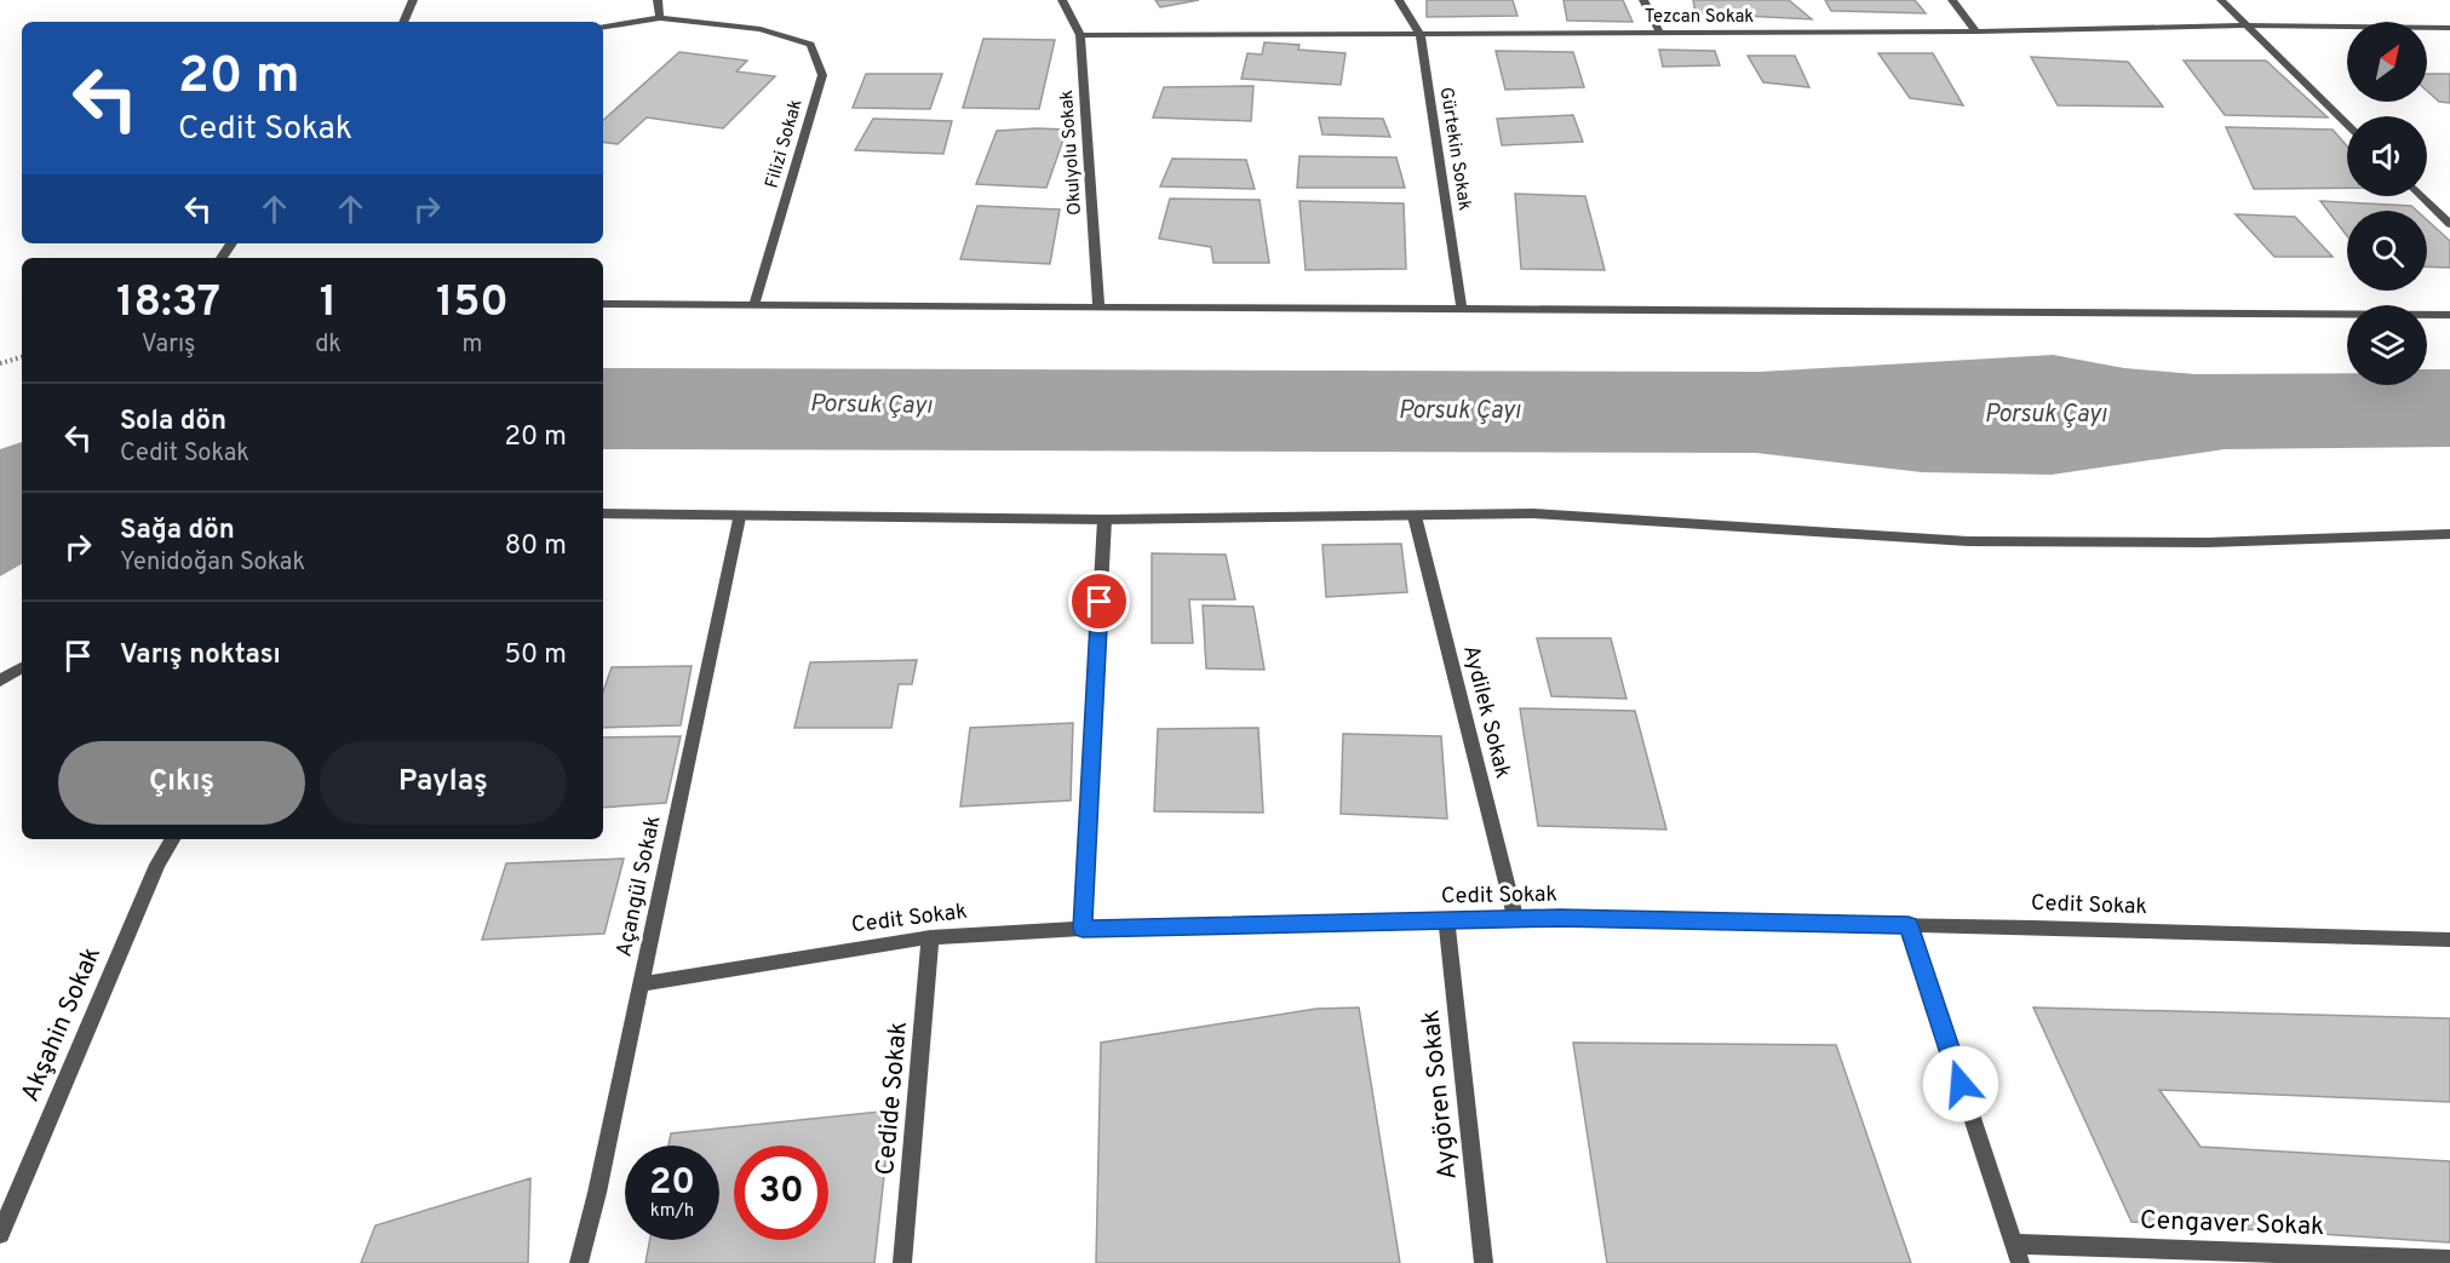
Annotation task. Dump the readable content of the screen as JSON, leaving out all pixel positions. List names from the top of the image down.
{
  "streets": {
    "street": [
      "Tezcan Sokak",
      "Filizi Sokak",
      "Gürtekin Sokak",
      "Okulyolu Sokak",
      "Aydilek Sokak",
      "Açangül Sokak",
      "Cedit Sokak",
      "Akşahin Sokak",
      "Aygören Sokak",
      "Cedide Sokak",
      "Cengaver Sokak"
    ]
  },
  "crossings": [
    ["Tezcan Sokak", "Gürtekin Sokak"],
    ["Tezcan Sokak", "Okulyolu Sokak"],
    ["Aydilek Sokak", "Cedit Sokak"],
    ["Açangül Sokak", "Cedit Sokak"],
    ["Cedit Sokak", "Aygören Sokak"],
    ["Cedit Sokak", "Cedide Sokak"]
  ],
  "water": ["Porsuk Çayı"],
  "north": "top right",
  "page": {
    "turn": ["20 m", "Cedit Sokak"],
    "eta": [
      "18:37",
      "Varış",
      "1",
      "dk",
      "150",
      "m"
    ],
    "list": [
      {
        "name": "Sola dön",
        "note": "Cedit Sokak",
        "value": "20 m"
      },
      {
        "name": "Sağa dön",
        "note": "Yenidoğan Sokak",
        "value": "80 m"
      },
      {
        "name": "Varış noktası",
        "value": "50 m"
      }
    ],
    "buttons": ["Çıkış", "Paylaş"],
    "speed": "20 km/h",
    "limit": "30"
  }
}
